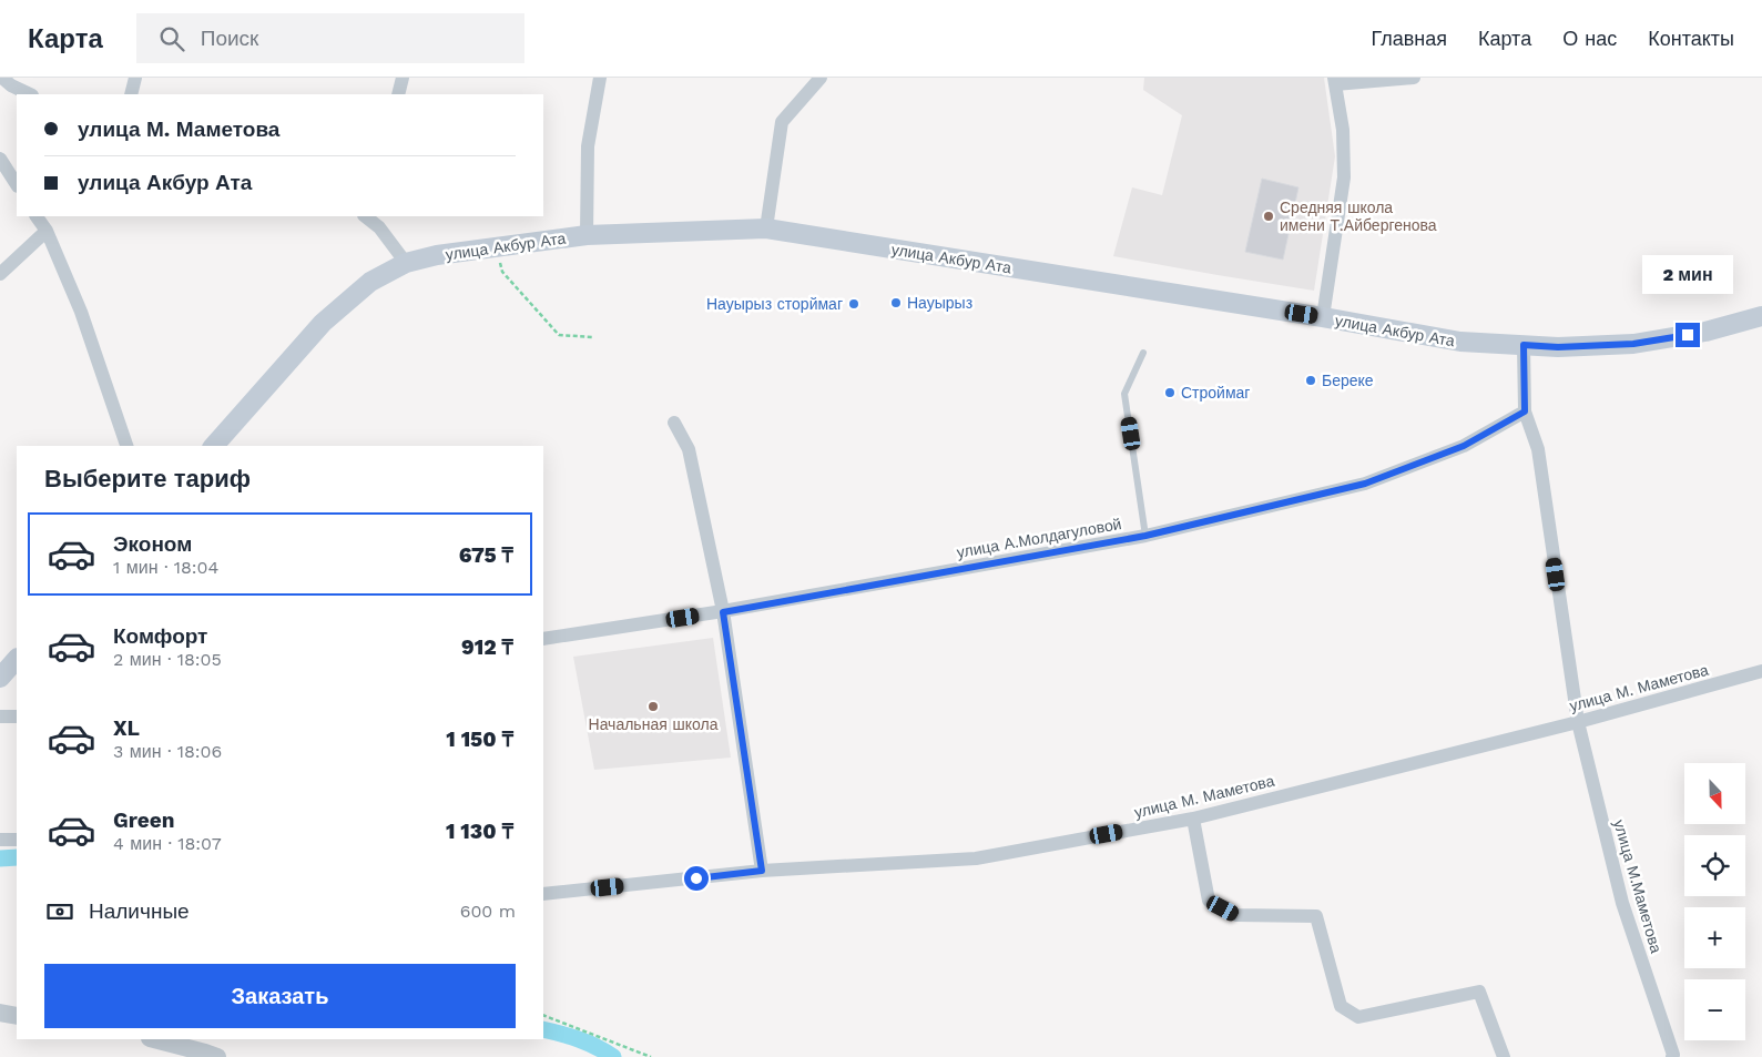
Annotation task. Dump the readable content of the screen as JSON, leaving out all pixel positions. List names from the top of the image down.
{
  "streets": {
    "main road": ["улица Акбур Ата"],
    "street": ["улица А.Молдагуловой", "улица М. Маметова", "улица М.Маметова"]
  },
  "crossings": [
    ["улица М. Маметова", "улица М.Маметова"]
  ],
  "places": [
    "Средняя школа имени Т.Айбергенова",
    "Науырыз",
    "Науырыз сторймаг",
    "Береке",
    "Строймаг",
    "Начальная школа"
  ],
  "north": "bottom",
  "page": {
    "header": "Карта",
    "search": "Поиск",
    "nav": [
      "Главная",
      "Карта",
      "О нас",
      "Контакты"
    ],
    "banner": ["улица М. Маметова", "улица Акбур Ата"],
    "bubble": "2 мин",
    "heading": "Выберите тариф",
    "list": [
      {
        "name": "Эконом",
        "note": "1 мин · 18:04",
        "value": "675 ₸"
      },
      {
        "name": "Комфорт",
        "note": "2 мин · 18:05",
        "value": "912 ₸"
      },
      {
        "name": "XL",
        "note": "3 мин · 18:06",
        "value": "1 150 ₸"
      },
      {
        "name": "Green",
        "note": "4 мин · 18:07",
        "value": "1 130 ₸"
      }
    ],
    "map_buttons": ["+", "−"],
    "pay": ["Наличные", "600 m"],
    "buttons": "Заказать"
  }
}
